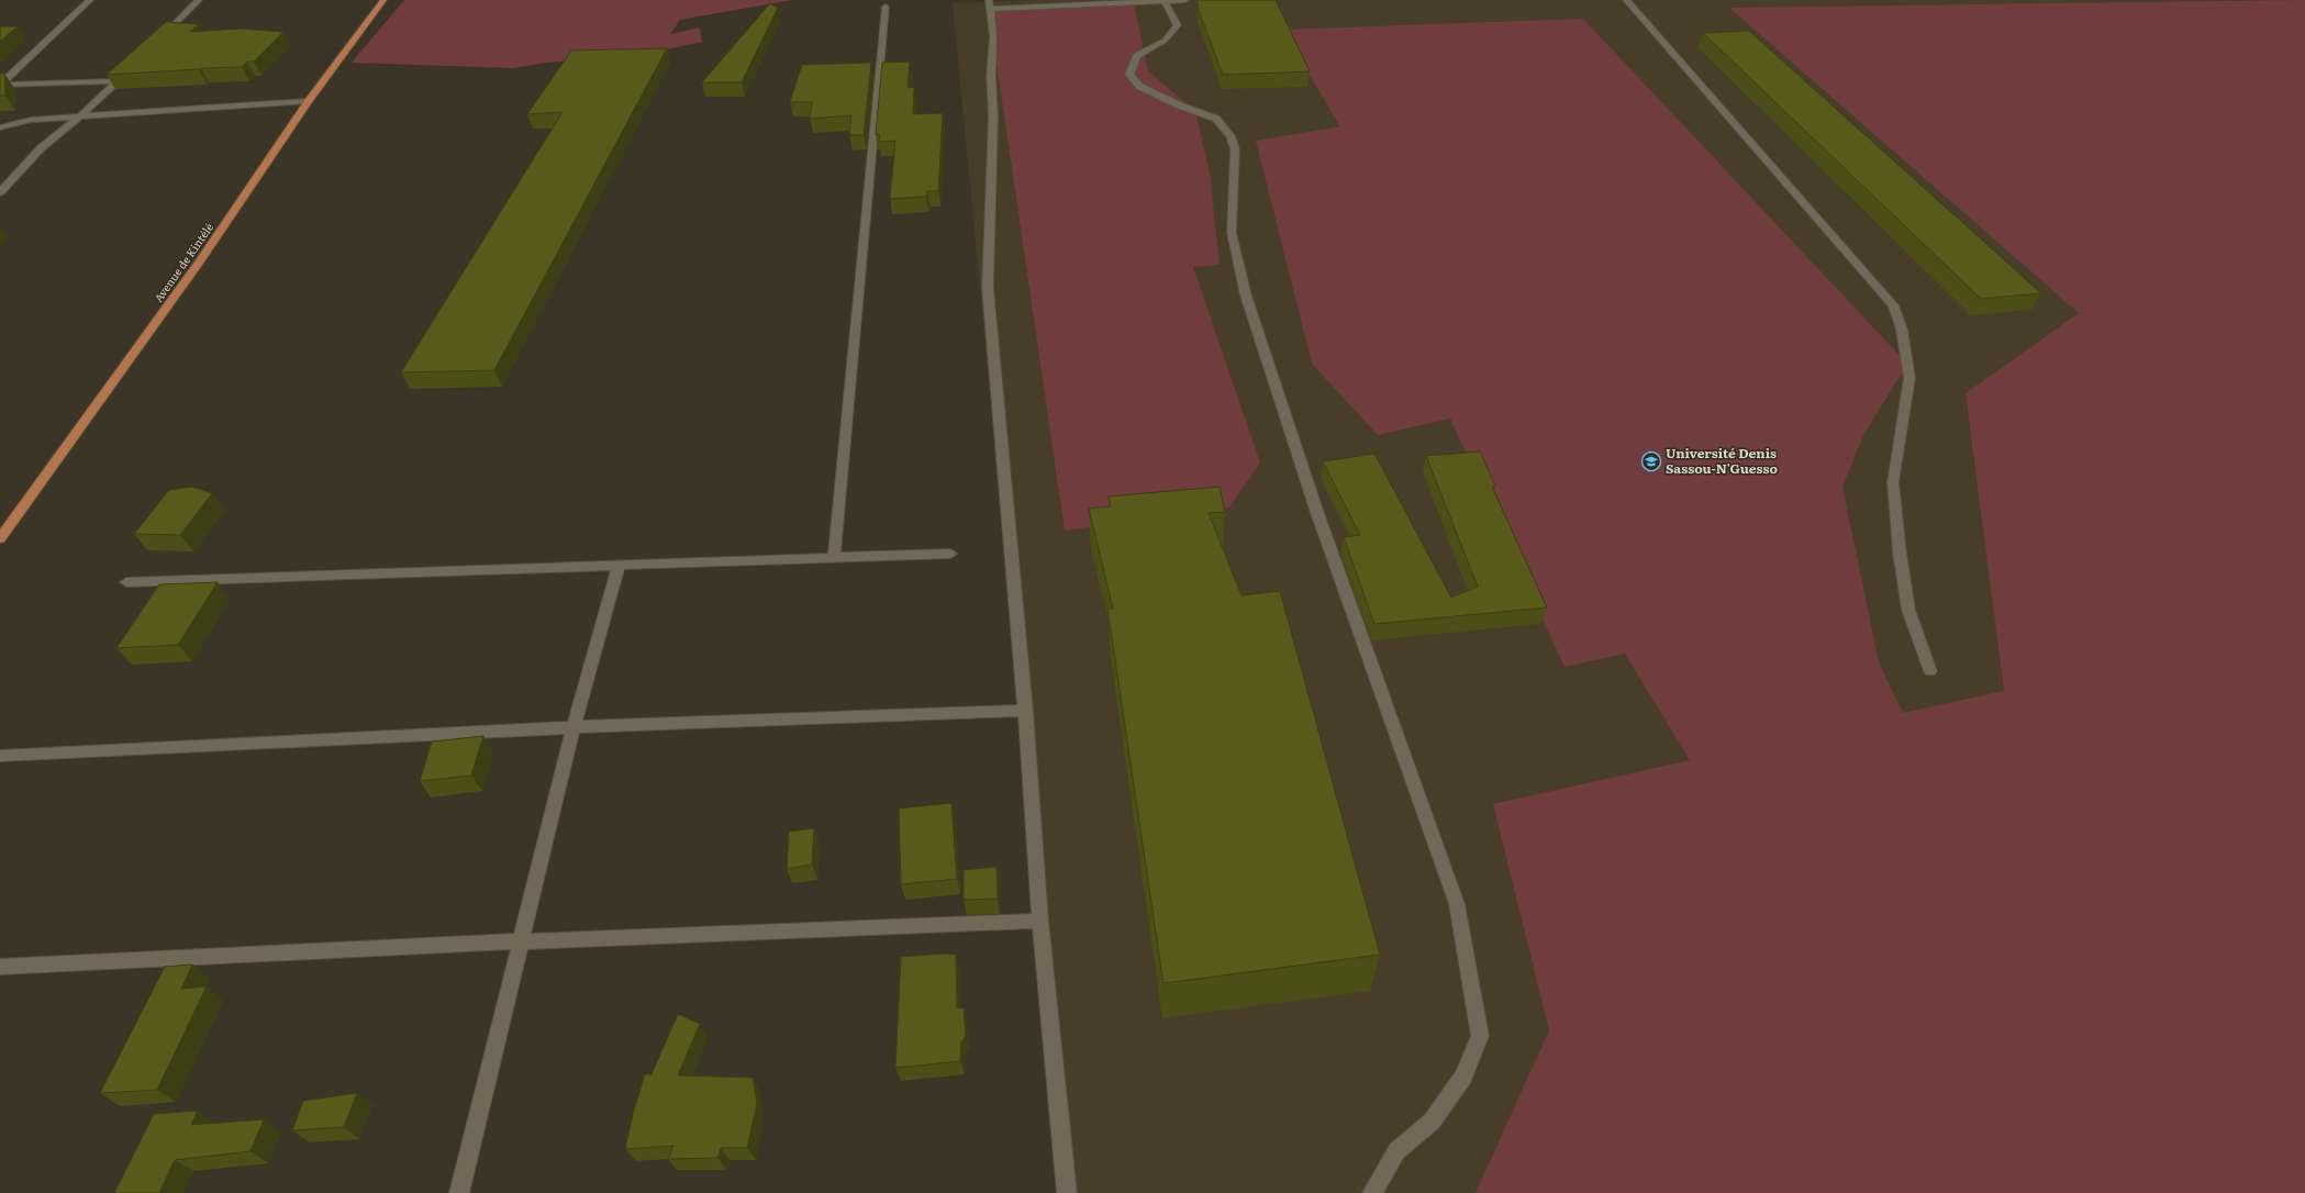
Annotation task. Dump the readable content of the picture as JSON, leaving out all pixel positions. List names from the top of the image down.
{
  "streets": {
    "main road": ["Avenue de Kintélé"]
  },
  "places": {
    "school or university": ["Université Denis Sassou-N'Guesso"]
  }
}
